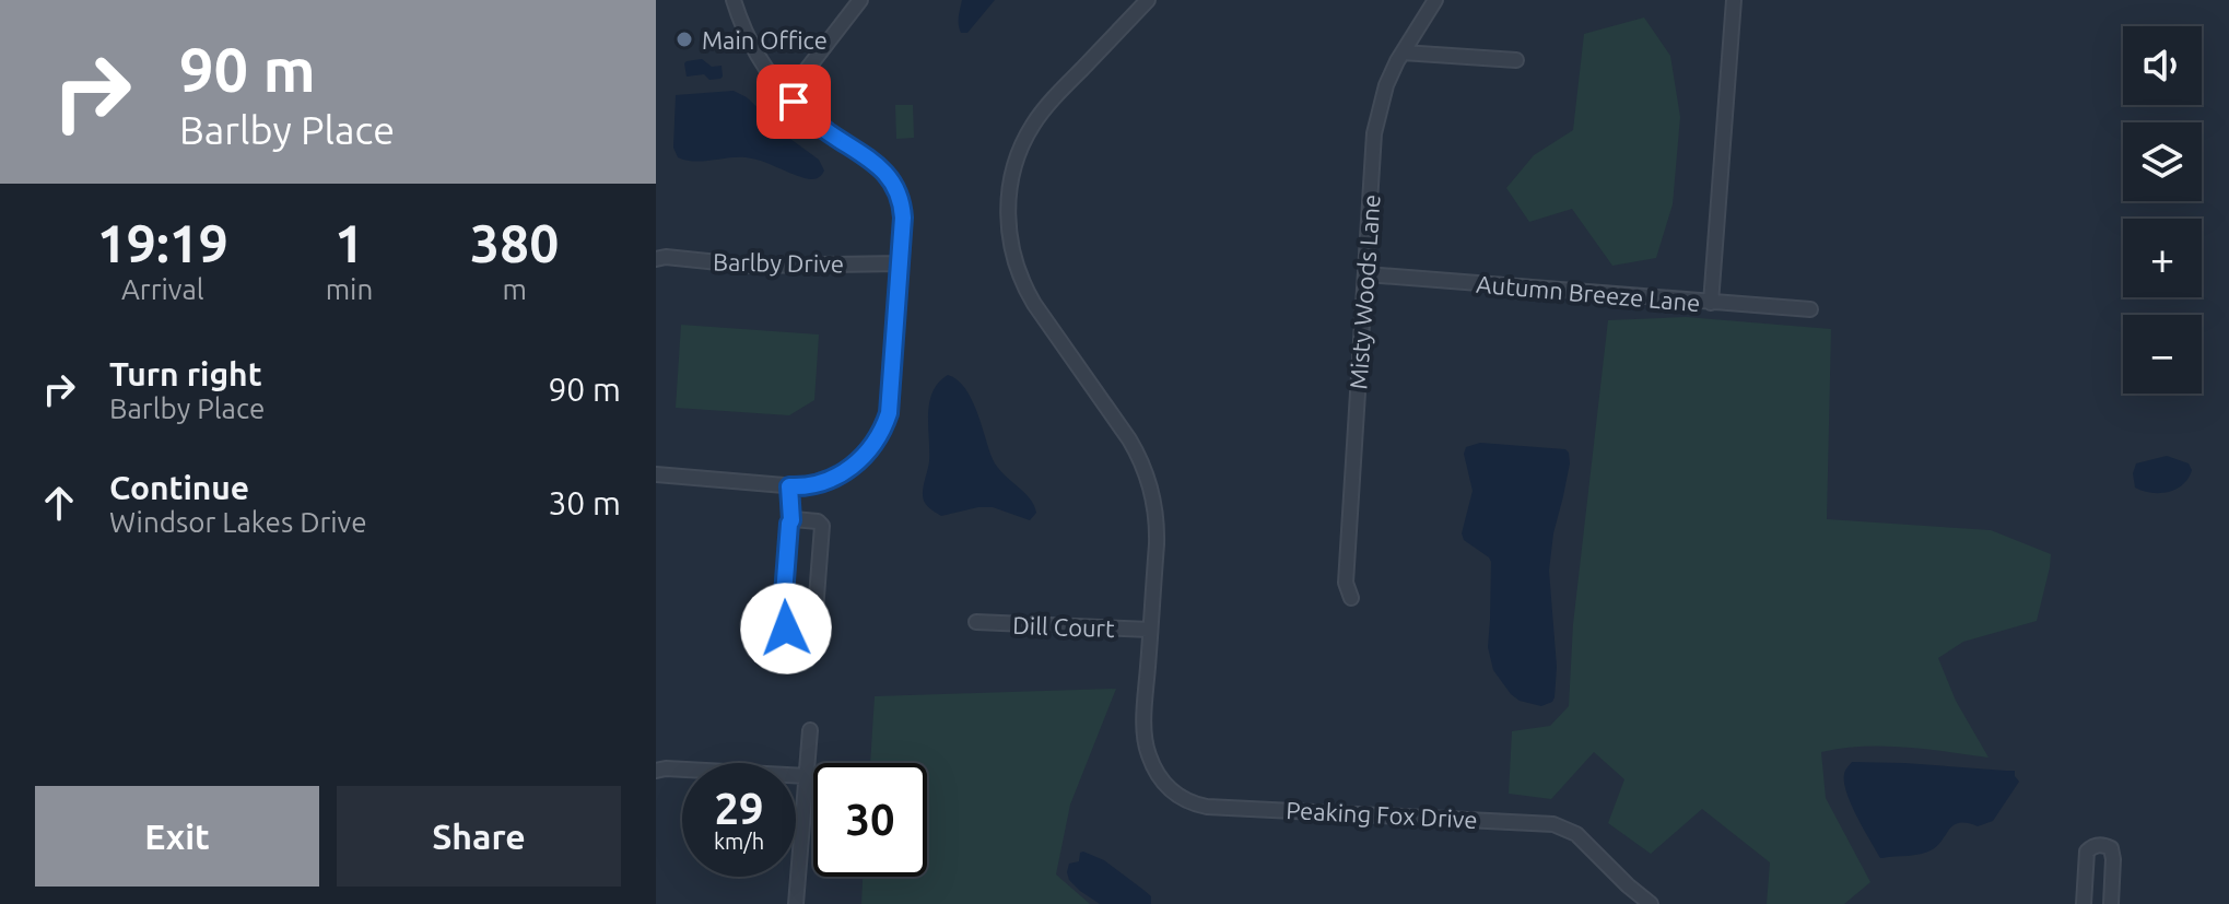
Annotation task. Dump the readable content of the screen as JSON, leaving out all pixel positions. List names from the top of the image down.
{
  "streets": {
    "street": [
      "Barlby Drive",
      "Misty Woods Lane",
      "Autumn Breeze Lane",
      "Dill Court",
      "Peaking Fox Drive"
    ]
  },
  "crossings": [
    ["Misty Woods Lane", "Autumn Breeze Lane"],
    ["Dill Court", "Peaking Fox Drive"]
  ],
  "places": ["Main Office"],
  "page": {
    "turn": ["90 m", "Barlby Place"],
    "map_buttons": ["+", "−"],
    "eta": [
      "19:19",
      "Arrival",
      "1",
      "min",
      "380",
      "m"
    ],
    "list": [
      {
        "name": "Turn right",
        "note": "Barlby Place",
        "value": "90 m"
      },
      {
        "name": "Continue",
        "note": "Windsor Lakes Drive",
        "value": "30 m"
      }
    ],
    "speed": "29 km/h",
    "limit": "30",
    "buttons": ["Exit", "Share"]
  }
}
